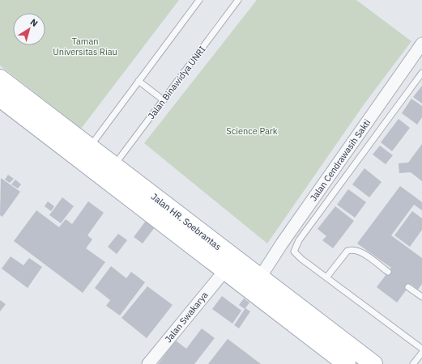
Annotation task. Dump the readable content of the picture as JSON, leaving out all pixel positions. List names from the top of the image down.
{
  "streets": {
    "main road": ["Jalan HR. Soebrantas"],
    "street": ["Jalan Cendrawasih Sakti", "Jalan Swakarya"],
    "lane": ["Jalan Binawidya UNRI"]
  },
  "crossings": [
    ["Jalan Binawidya UNRI", "Jalan HR. Soebrantas"],
    ["Jalan Cendrawasih Sakti", "Jalan HR. Soebrantas"],
    ["Jalan HR. Soebrantas", "Jalan Swakarya"]
  ],
  "parks": ["Taman Universitas Riau", "Science Park"],
  "north": "top right"
}
